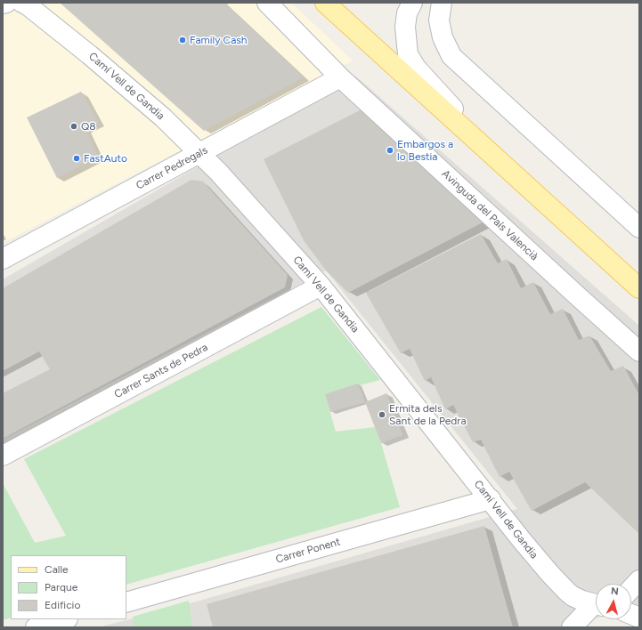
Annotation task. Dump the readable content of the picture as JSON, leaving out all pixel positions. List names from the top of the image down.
{
  "streets": {
    "street": [
      "Camí Vell de Gandia",
      "Carrer Pedregals",
      "Avinguda del País Valencià",
      "Carrer Sants de Pedra",
      "Carrer Ponent"
    ]
  },
  "crossings": [
    ["Camí Vell de Gandia", "Carrer Pedregals"],
    ["Camí Vell de Gandia", "Carrer Sants de Pedra"],
    ["Camí Vell de Gandia", "Carrer Ponent"],
    ["Carrer Pedregals", "Avinguda del País Valencià"]
  ],
  "places": [
    "Family Cash",
    "Q8",
    "Embargos a lo Bestia",
    "FastAuto",
    "Ermita dels Sant de la Pedra"
  ],
  "legend": ["Calle", "Parque", "Edificio"],
  "north": "top"
}
